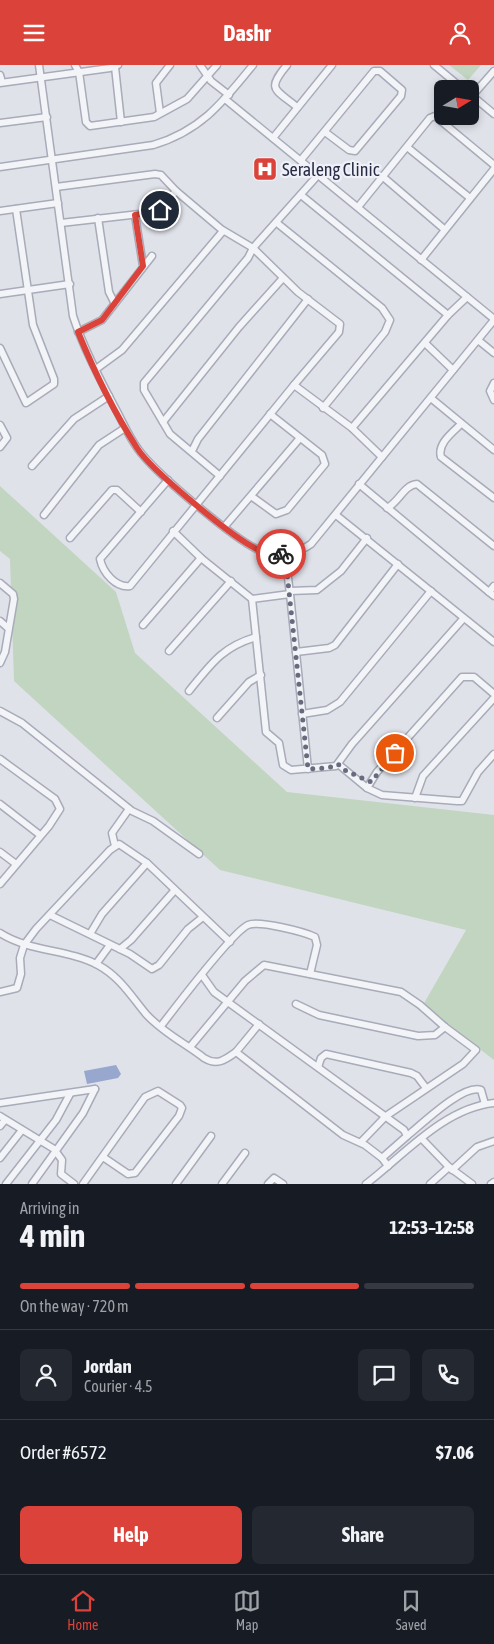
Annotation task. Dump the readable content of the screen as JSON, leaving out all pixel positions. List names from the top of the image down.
{
  "places": {
    "hospital": ["Seraleng Clinic"]
  },
  "north": "right",
  "page": {
    "header": "Dashr",
    "heading": ["4 min", "Arriving in", "12:53–12:58"],
    "panel": [
      "Jordan",
      "Courier · 4.5",
      "Order #6572",
      "$7.06"
    ],
    "bar": "On the way · 720 m",
    "buttons": ["Help", "Share"],
    "tabs": ["Home", "Map", "Saved"]
  }
}
